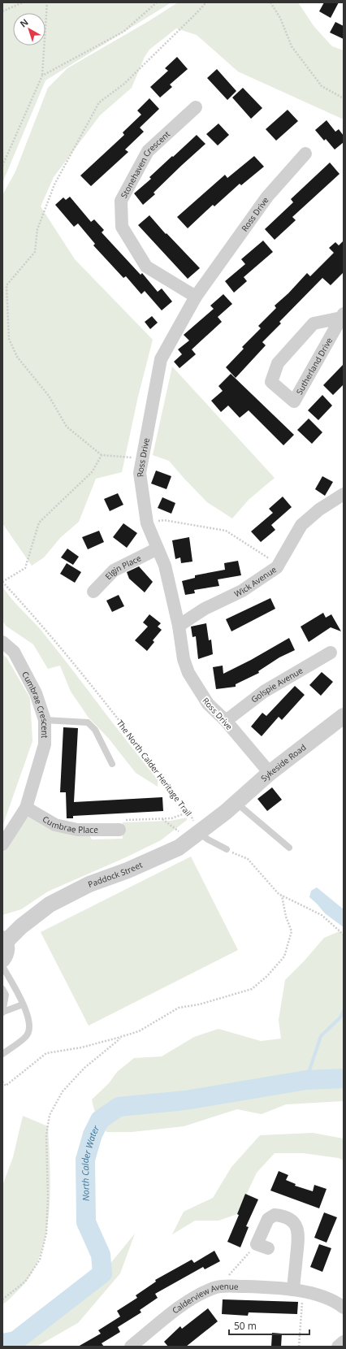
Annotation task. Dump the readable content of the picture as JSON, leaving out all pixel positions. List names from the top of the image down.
{
  "streets": {
    "street": [
      "Stonehaven Crescent",
      "Ross Drive",
      "Sutherland Drive",
      "Elgin Place",
      "Wick Avenue",
      "Golspie Avenue",
      "Cumbrae Crescent",
      "Sykeside Road",
      "Cumbrae Place",
      "Paddock Street",
      "Calderview Avenue"
    ],
    "path": ["The North Calder Heritage Trail"]
  },
  "crossings": [
    ["Stonehaven Crescent", "Ross Drive"],
    ["Ross Drive", "Elgin Place"],
    ["Ross Drive", "Wick Avenue"],
    ["Ross Drive", "Golspie Avenue"],
    ["Ross Drive", "Sykeside Road"],
    ["Cumbrae Crescent", "Cumbrae Place"],
    ["Sykeside Road", "The North Calder Heritage Trail"],
    ["Sykeside Road", "Paddock Street"],
    ["The North Calder Heritage Trail", "Paddock Street"]
  ],
  "water": ["North Calder Water"],
  "scale_bar": "50 m",
  "north": "top left"
}
